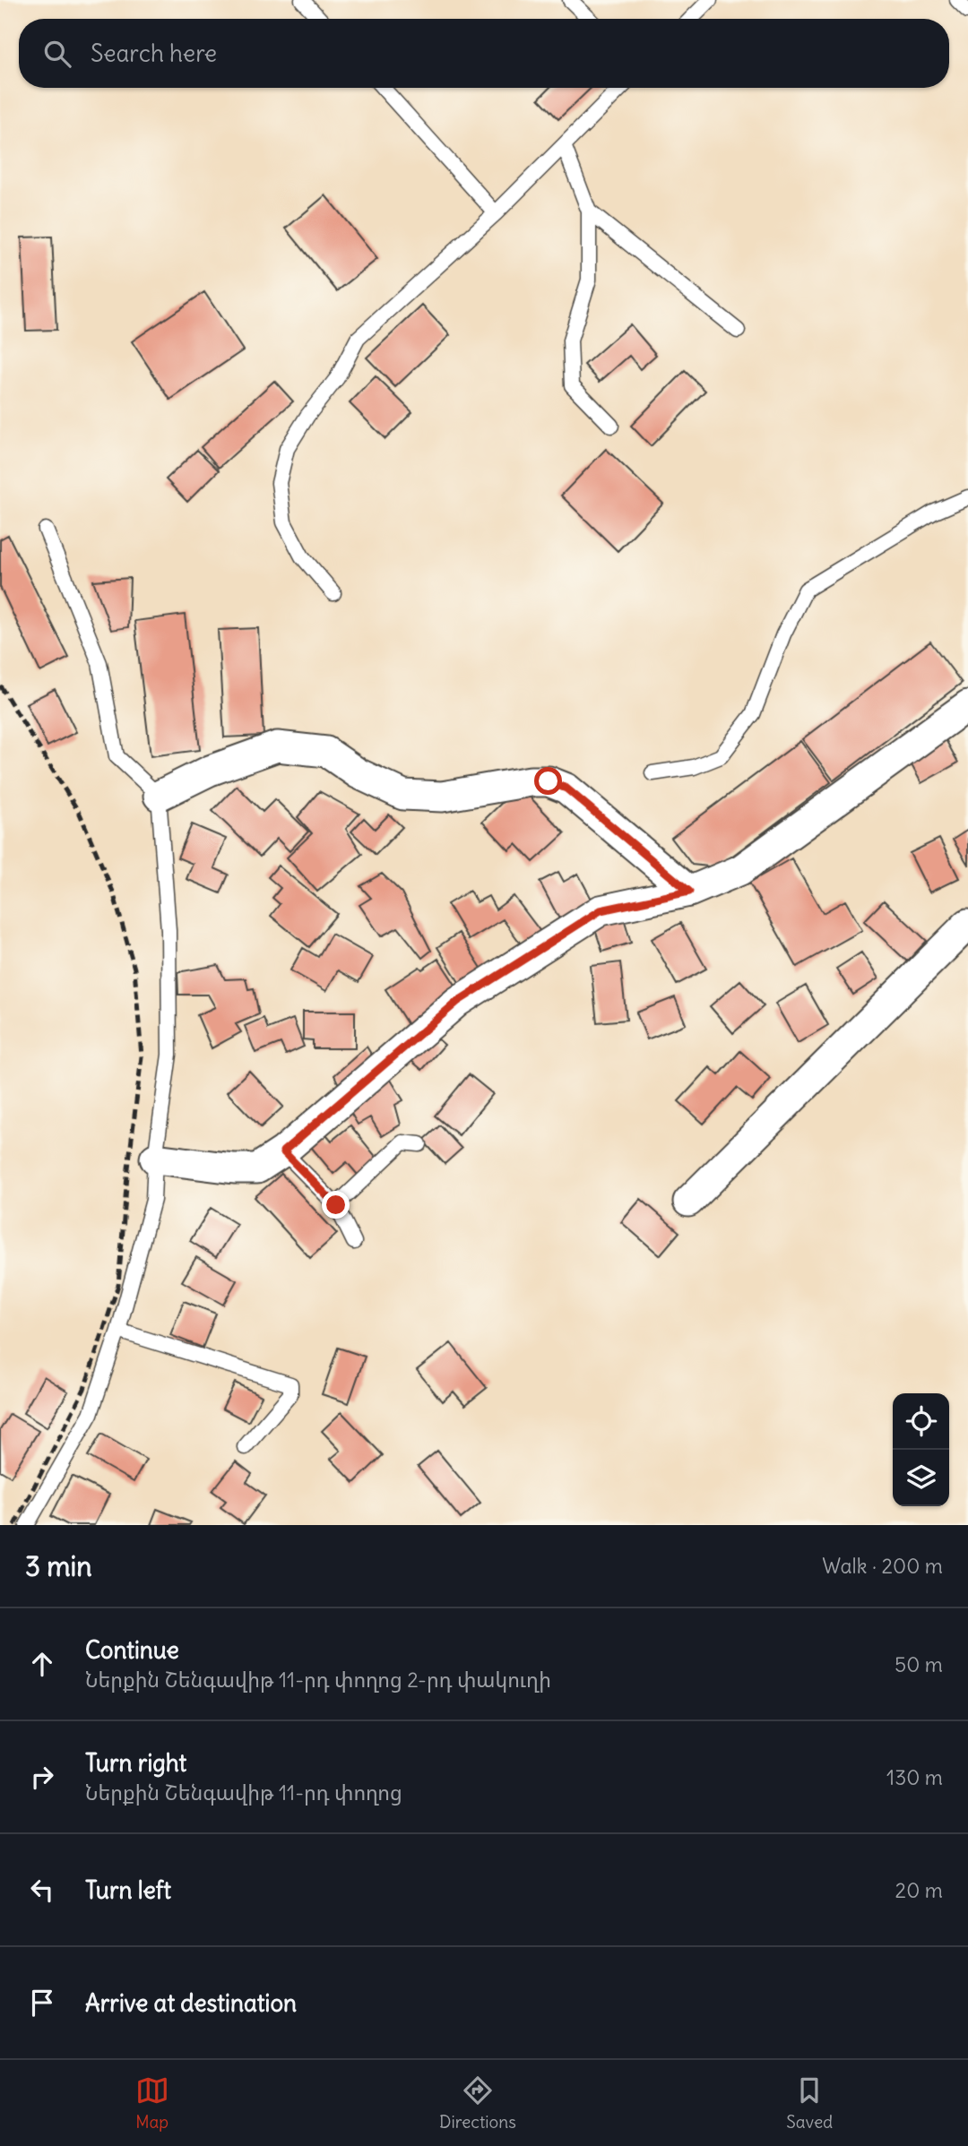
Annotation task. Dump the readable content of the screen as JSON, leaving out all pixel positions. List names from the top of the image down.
{
  "page": {
    "search": "Search here",
    "heading": ["3 min", "Walk · 200 m"],
    "list": [
      ["Continue", "Ներքին Շենգավիթ 11-րդ փողոց 2-րդ փակուղի", "50 m"],
      ["Turn right", "Ներքին Շենգավիթ 11-րդ փողոց", "130 m"],
      ["Turn left", "20 m"],
      "Arrive at destination"
    ],
    "nav": ["Map", "Directions", "Saved"]
  }
}
